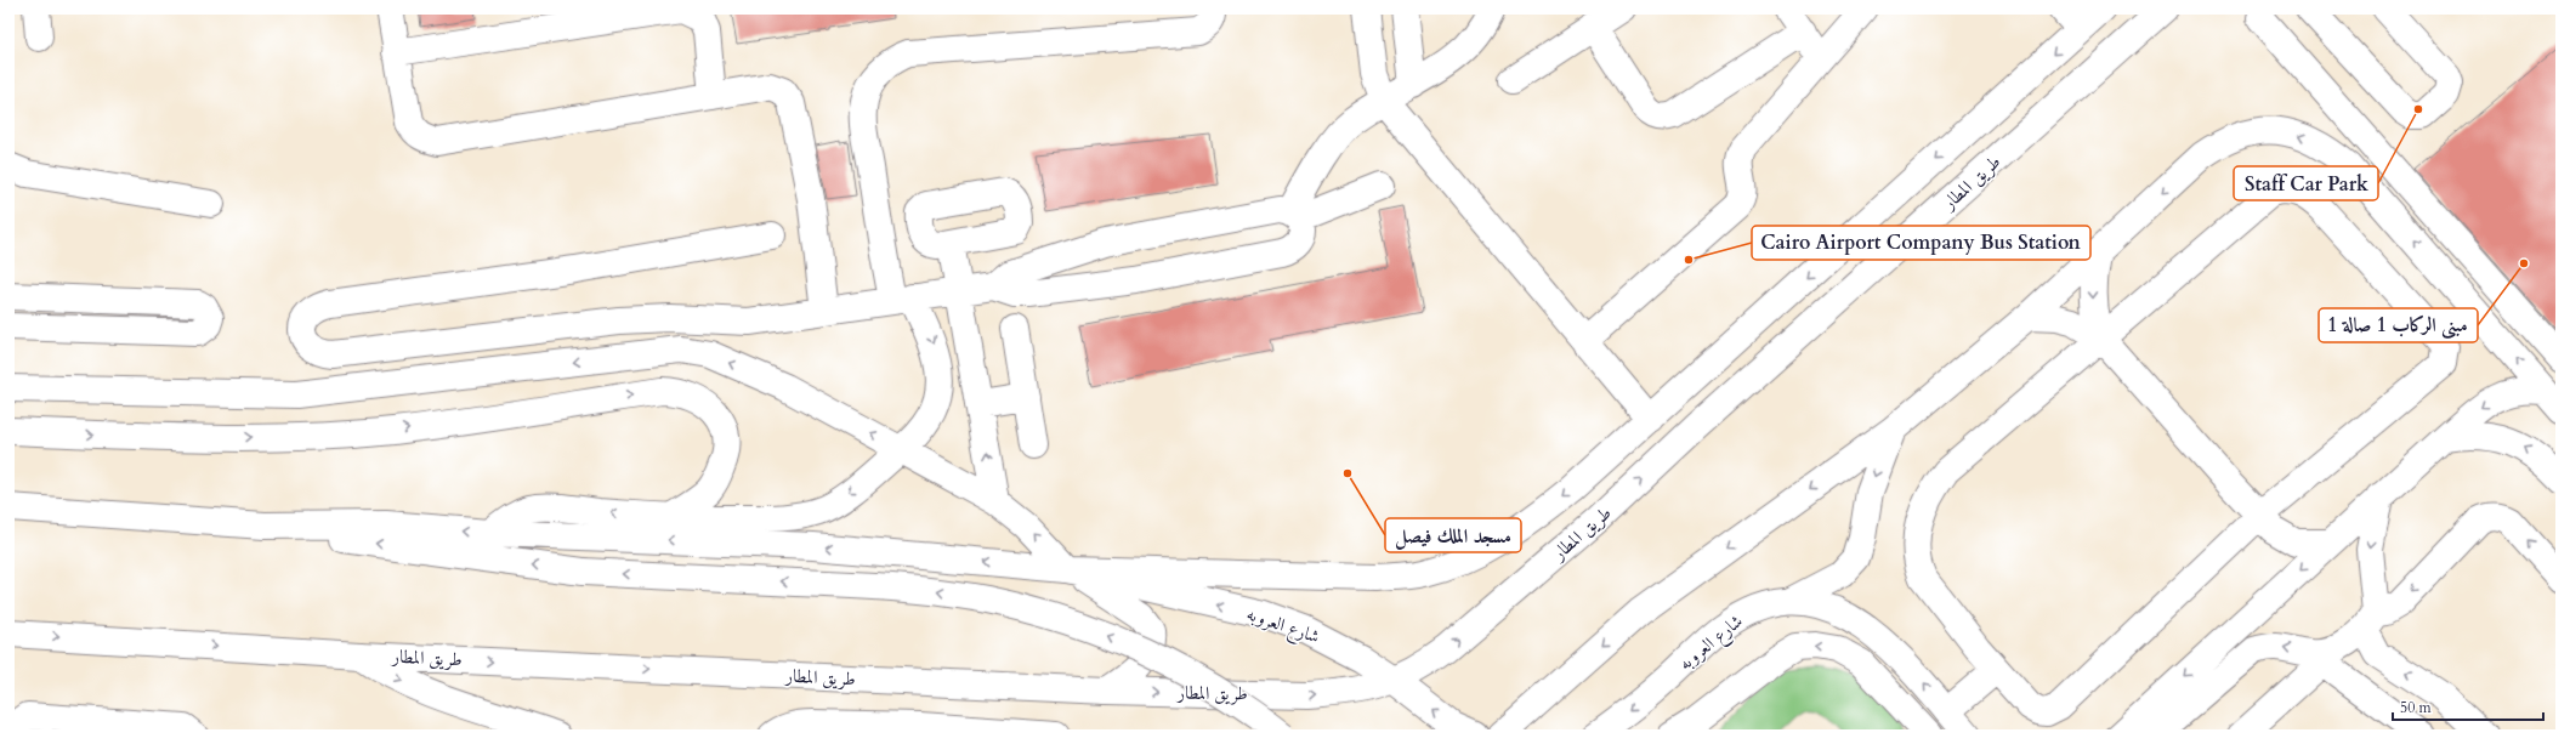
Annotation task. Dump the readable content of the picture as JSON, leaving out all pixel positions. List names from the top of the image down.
{
  "streets": {
    "street": ["طريق المطار", "شارع العروبه"]
  },
  "crossings": [
    ["طريق المطار", "شارع العروبه"]
  ],
  "places": [
    "Staff Car Park",
    "Cairo Airport Company Bus Station",
    "مبنى الركاب 1 صالة 1",
    "مسجد الملك فيصل"
  ],
  "scale_bar": "50 m"
}
